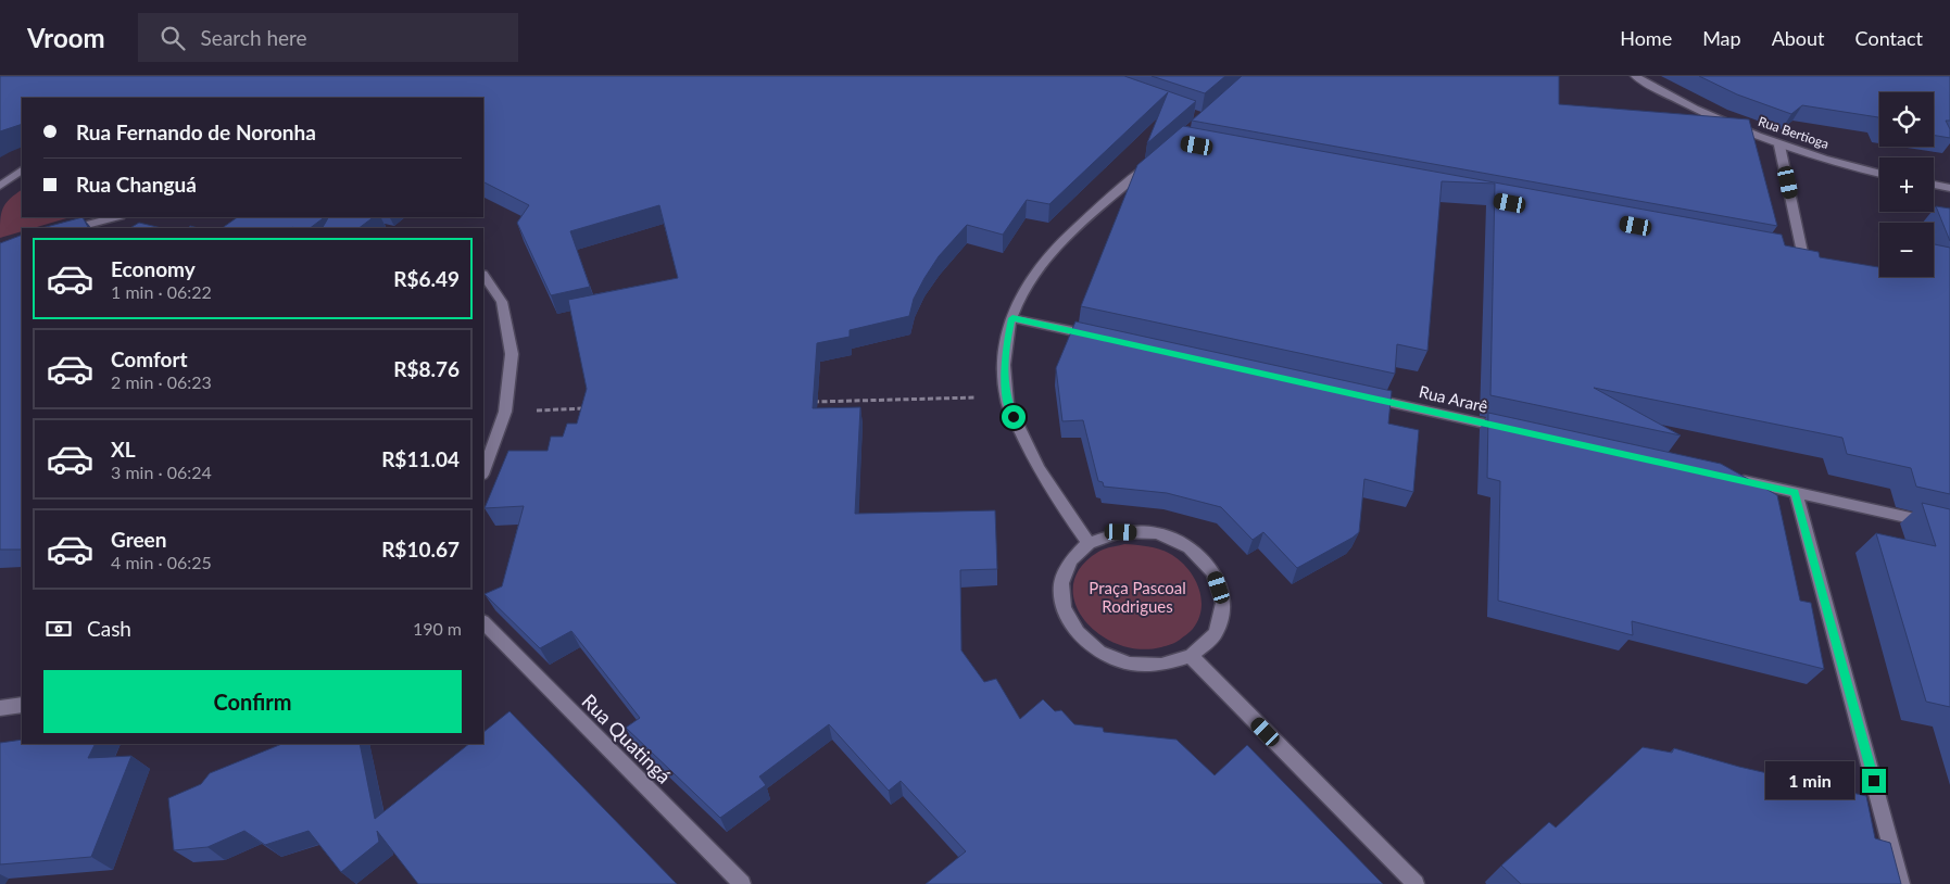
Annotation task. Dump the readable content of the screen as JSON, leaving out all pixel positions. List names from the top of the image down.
{
  "streets": {
    "street": ["Rua Bertioga", "Rua Ararê", "Rua Quatingá"]
  },
  "parks": ["Praça Pascoal Rodrigues"],
  "page": {
    "header": "Vroom",
    "search": "Search here",
    "nav": [
      "Home",
      "Map",
      "About",
      "Contact"
    ],
    "map_buttons": ["+", "−"],
    "banner": ["Rua Fernando de Noronha", "Rua Changuá"],
    "list": [
      {
        "name": "Economy",
        "note": "1 min · 06:22",
        "value": "R$6.49"
      },
      {
        "name": "Comfort",
        "note": "2 min · 06:23",
        "value": "R$8.76"
      },
      {
        "name": "XL",
        "note": "3 min · 06:24",
        "value": "R$11.04"
      },
      {
        "name": "Green",
        "note": "4 min · 06:25",
        "value": "R$10.67"
      }
    ],
    "pay": ["Cash", "190 m"],
    "buttons": "Confirm",
    "bubble": "1 min"
  }
}
